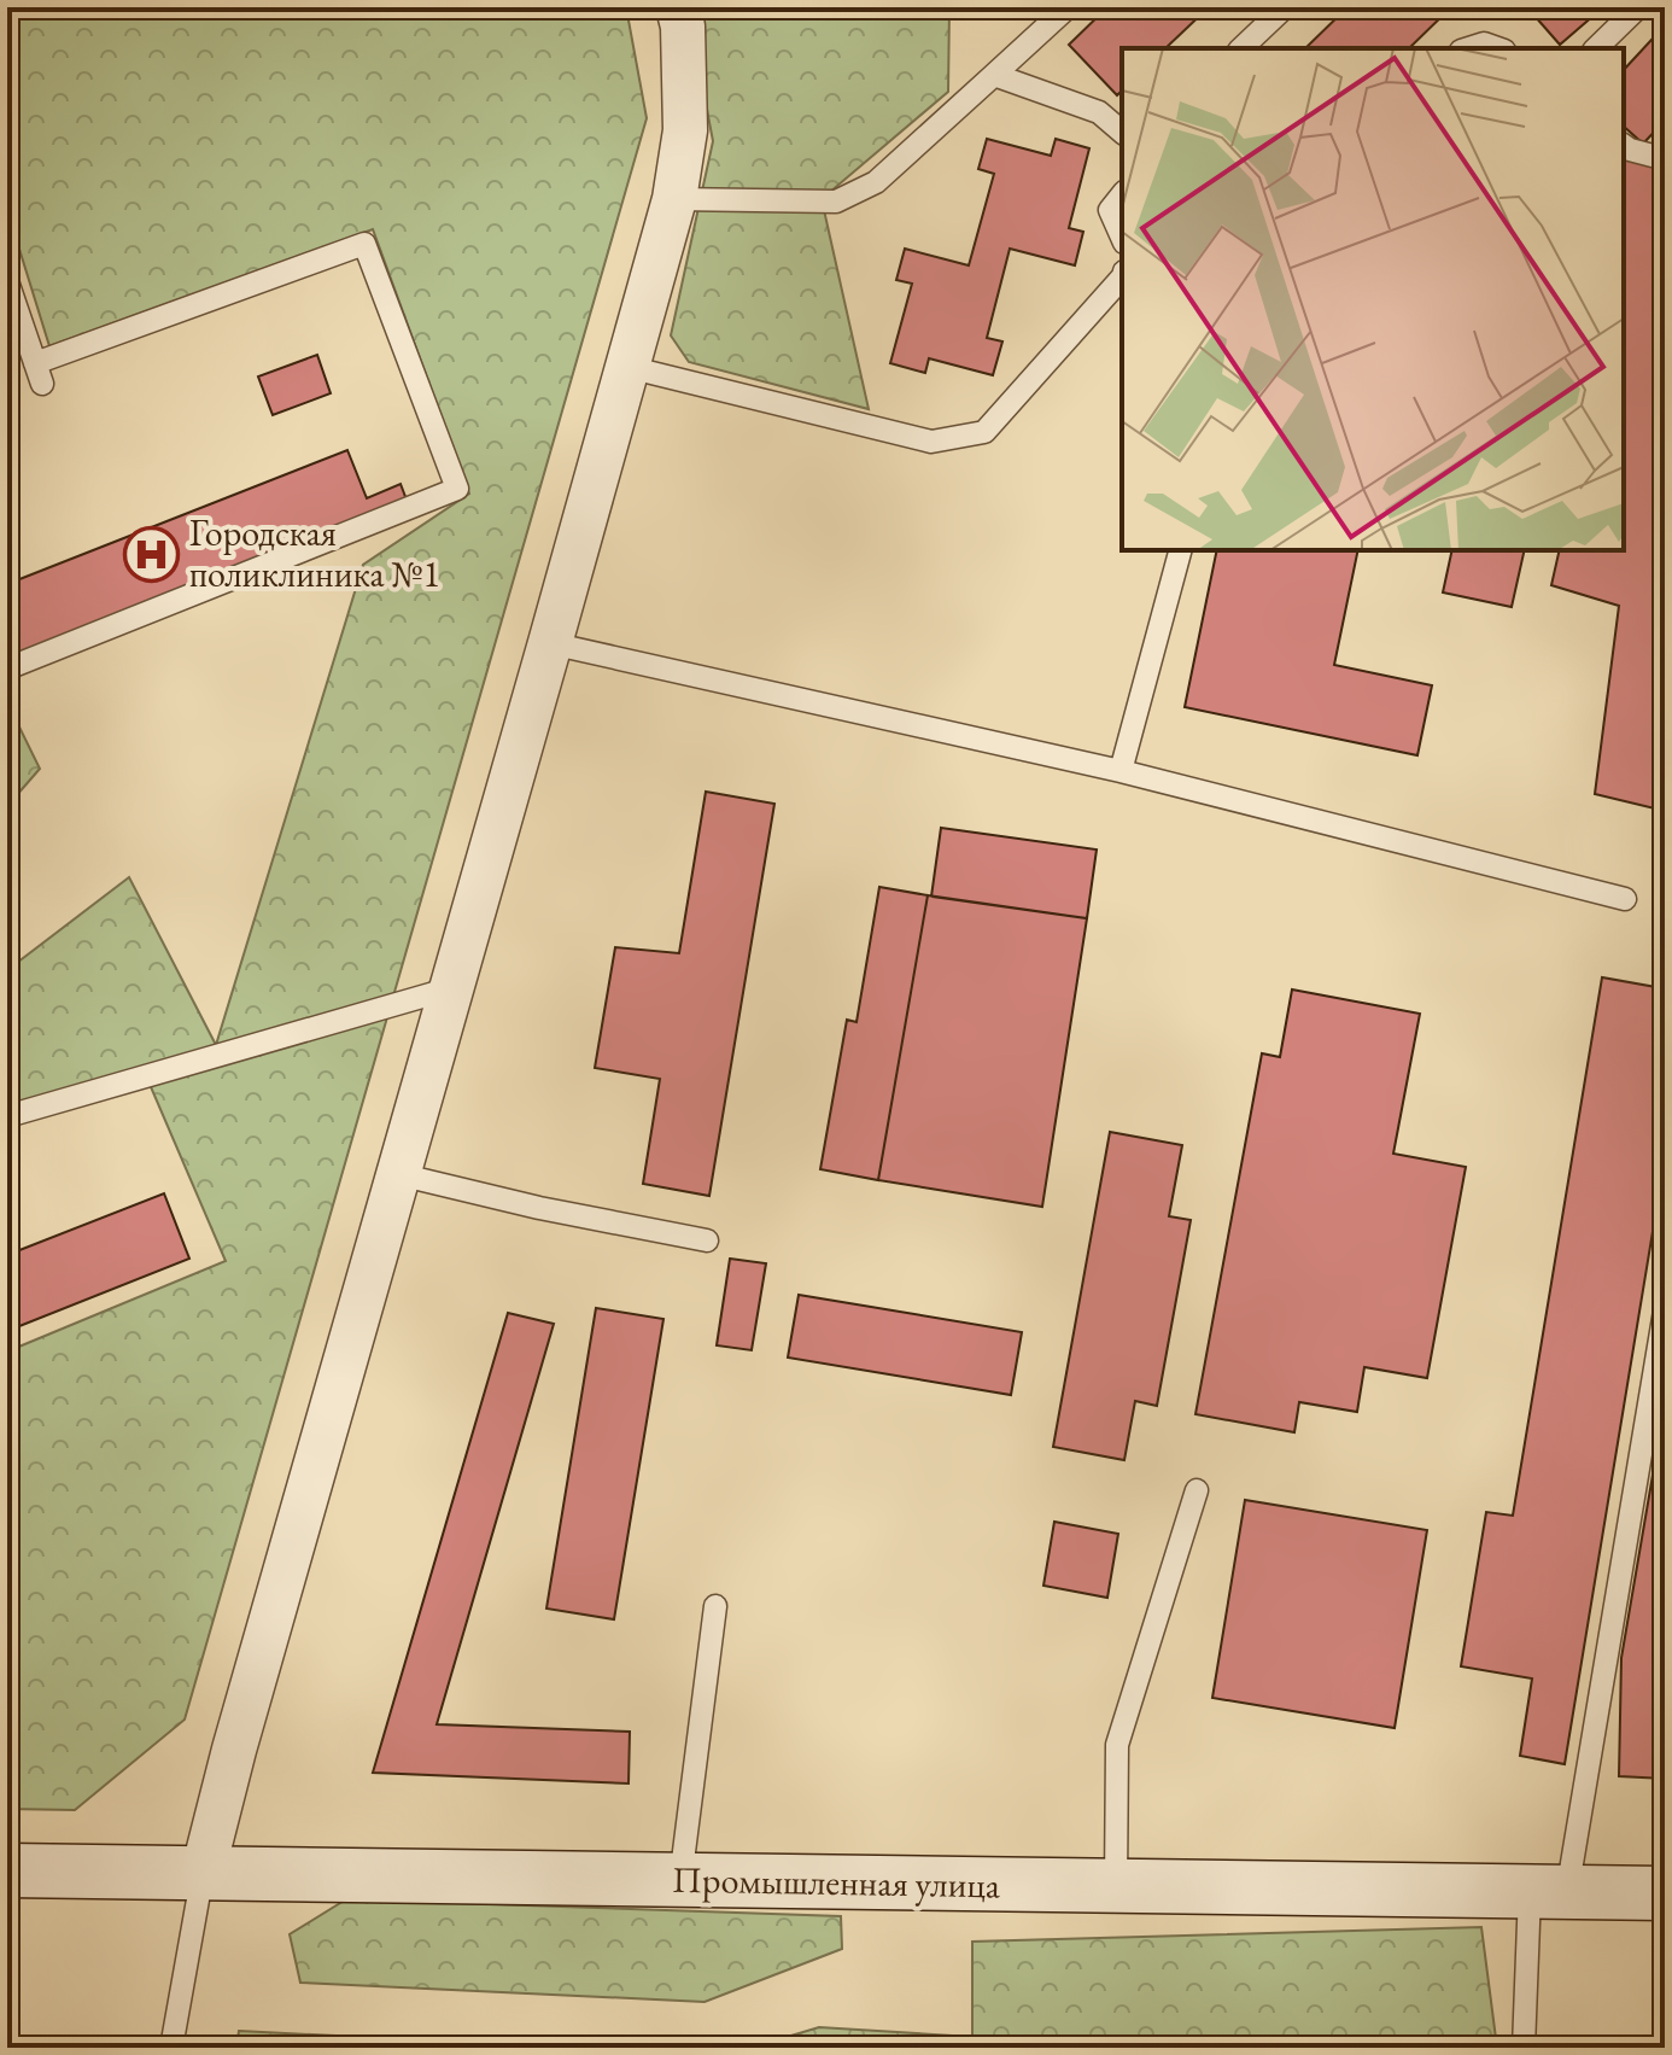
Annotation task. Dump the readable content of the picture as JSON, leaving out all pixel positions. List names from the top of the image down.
{
  "streets": {
    "street": ["Промышленная улица"]
  },
  "places": {
    "hospital": ["Городская поликлиника №1"]
  }
}
